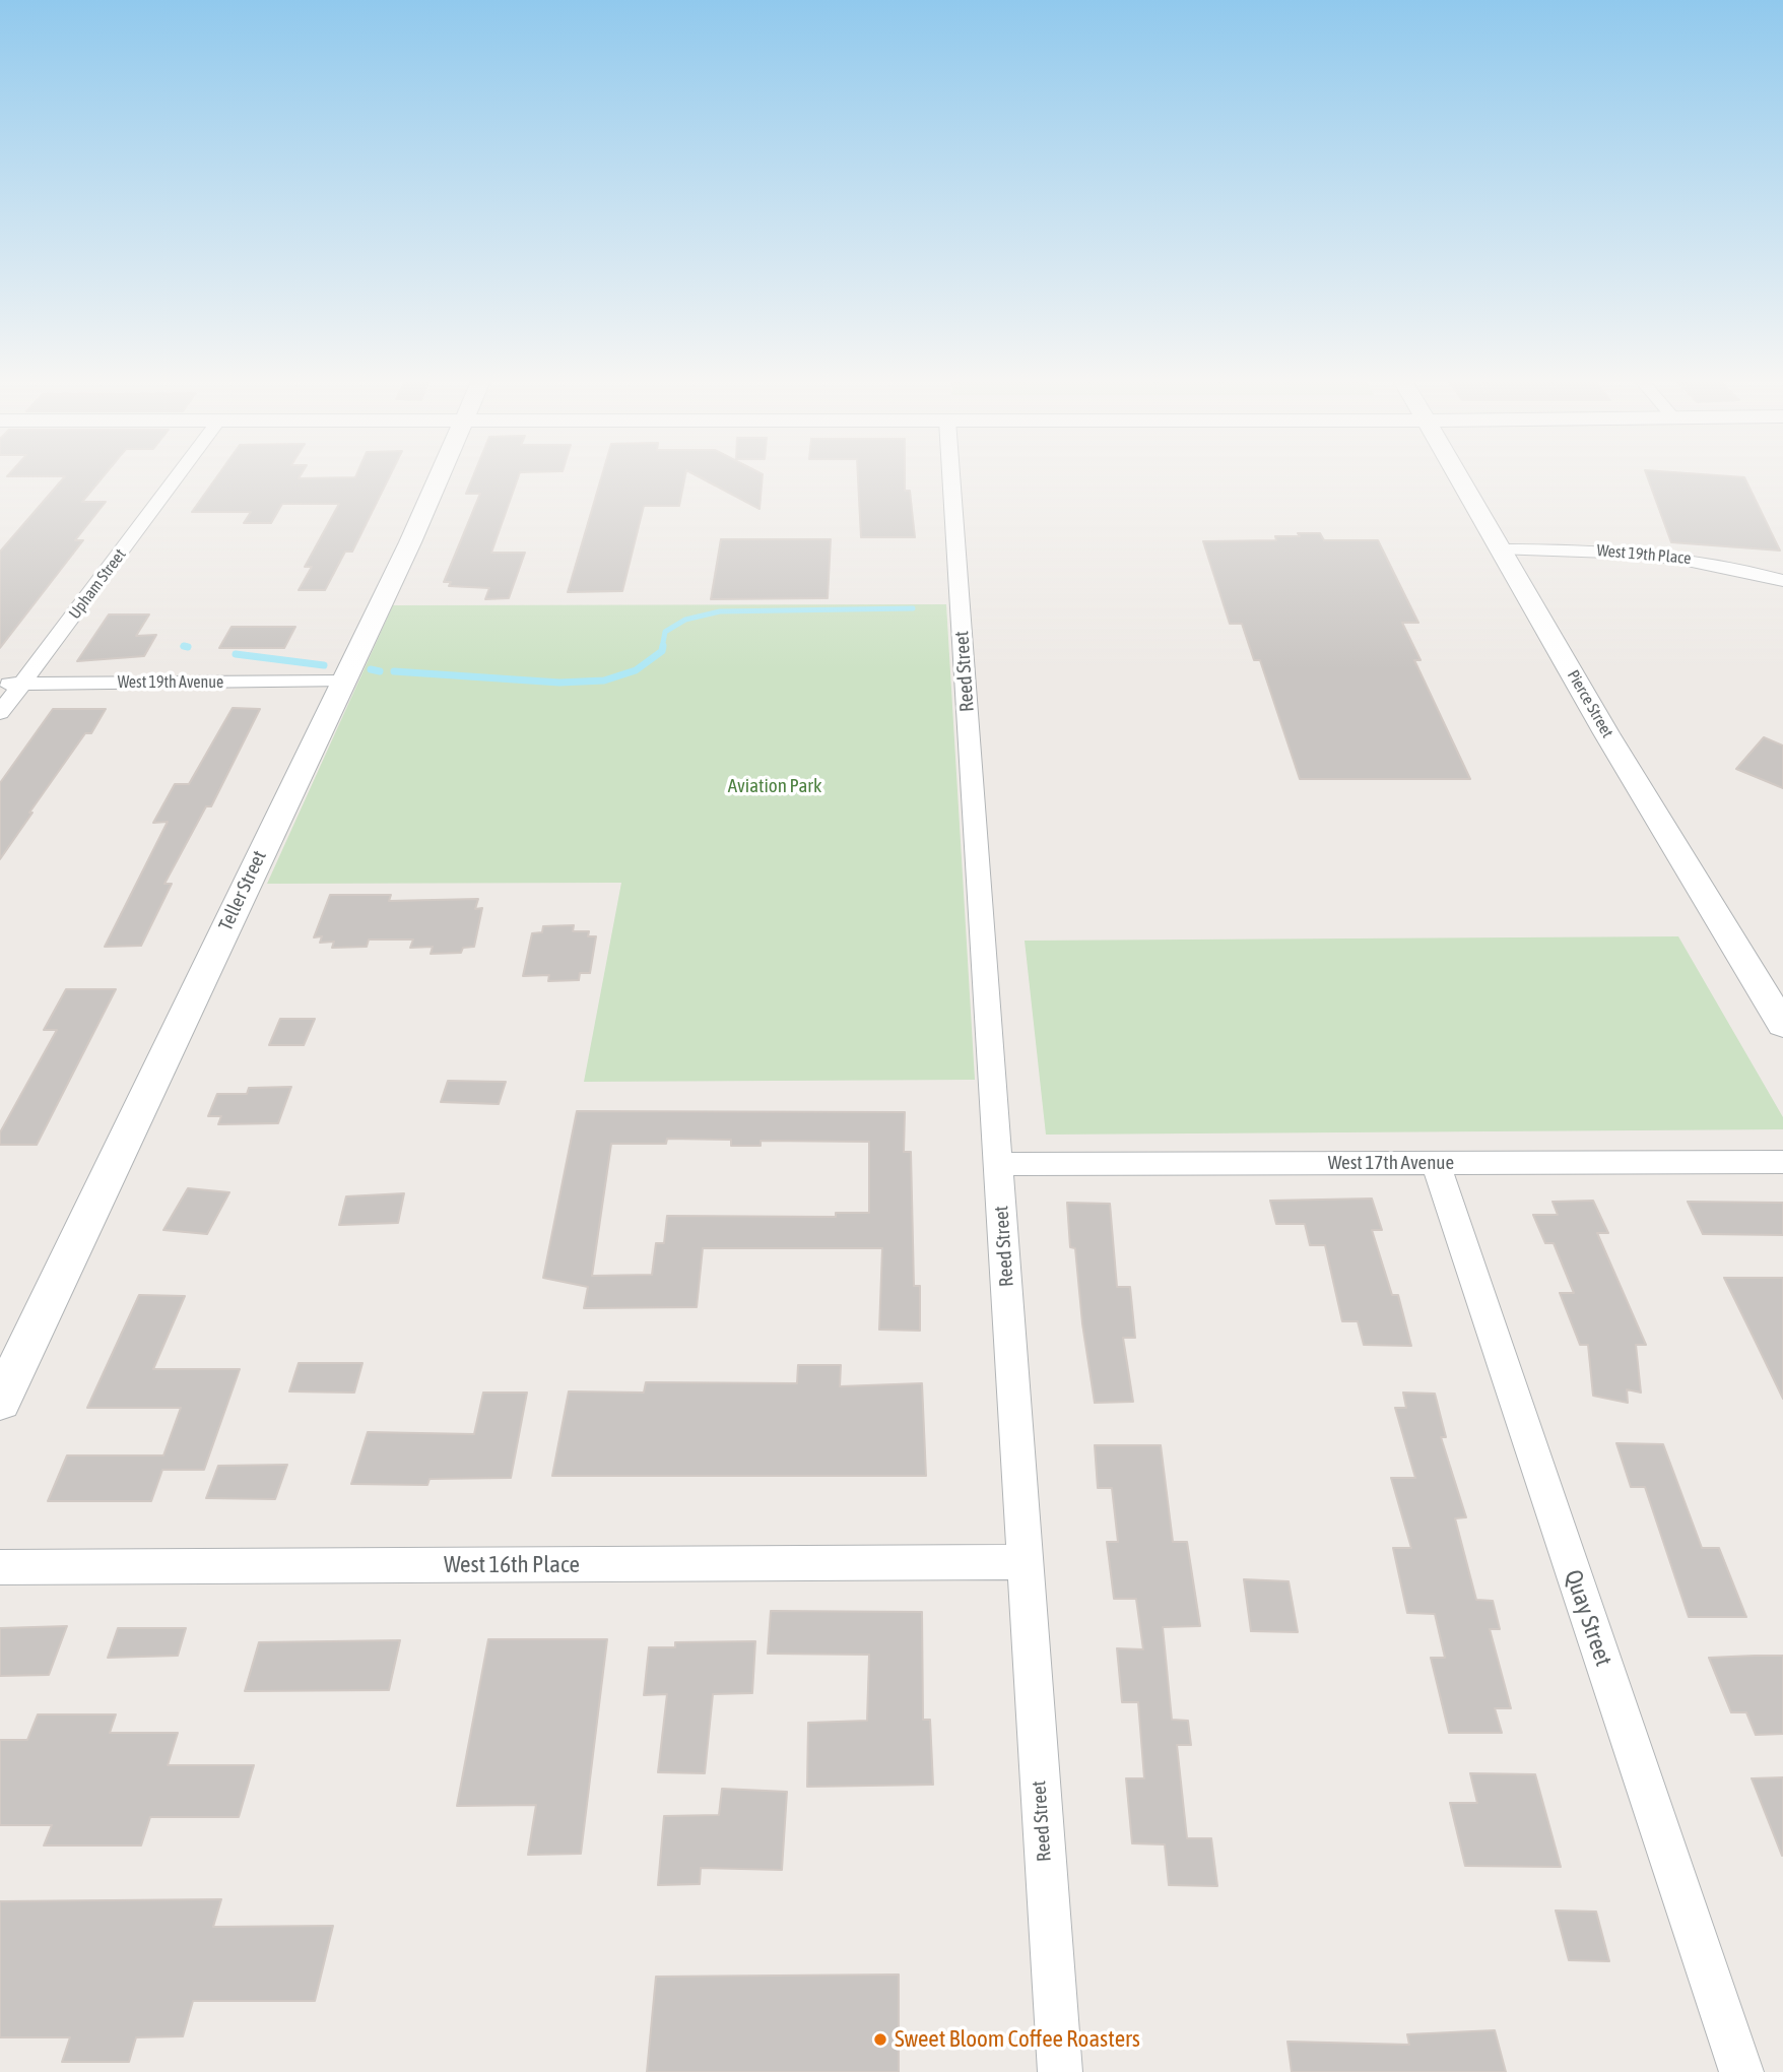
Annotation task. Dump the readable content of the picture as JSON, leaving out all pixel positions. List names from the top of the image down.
{
  "streets": {
    "street": [
      "West 19th Place",
      "Upham Street",
      "Reed Street",
      "West 19th Avenue",
      "Pierce Street",
      "Teller Street",
      "West 17th Avenue",
      "West 16th Place",
      "Quay Street"
    ]
  },
  "crossings": [
    ["West 19th Place", "Pierce Street"],
    ["Upham Street", "West 19th Avenue"],
    ["Reed Street", "West 17th Avenue"],
    ["Reed Street", "West 16th Place"],
    ["West 19th Avenue", "Teller Street"],
    ["West 17th Avenue", "Quay Street"]
  ],
  "parks": ["Aviation Park"],
  "places": ["Sweet Bloom Coffee Roasters"]
}
